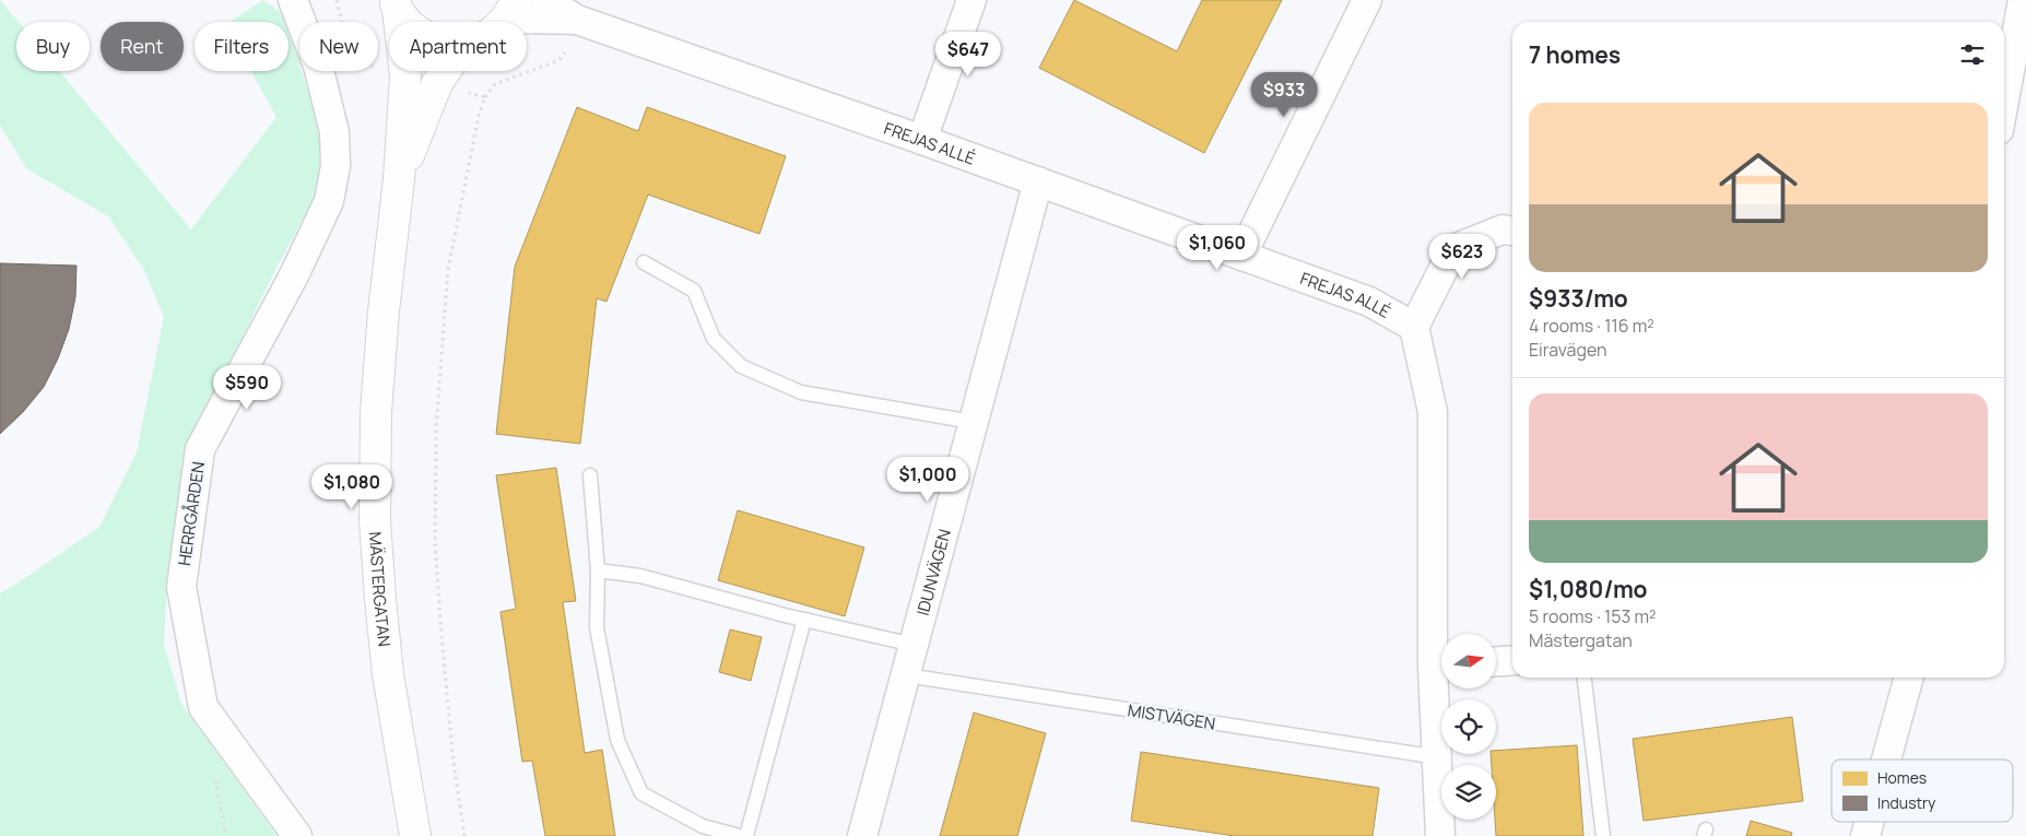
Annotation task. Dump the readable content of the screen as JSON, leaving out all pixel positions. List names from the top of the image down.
{
  "streets": {
    "main road": ["MÄSTERGATAN"],
    "street": ["FREJAS ALLÉ", "HERRGÅRDEN", "IDUNVÄGEN"],
    "lane": ["MISTVÄGEN"]
  },
  "crossings": [
    ["FREJAS ALLÉ", "IDUNVÄGEN"],
    ["IDUNVÄGEN", "MISTVÄGEN"]
  ],
  "legend": ["Homes", "Industry"],
  "north": "right",
  "page": {
    "chip": [
      "Buy",
      "Rent",
      "Filters",
      "New",
      "Apartment"
    ],
    "heading": "7 homes",
    "price": [
      "$647",
      "$933",
      "$1,060",
      "$623",
      "$590",
      "$1,000",
      "$1,080"
    ],
    "list": [
      {
        "name": "$933/mo",
        "note": "4 rooms · 116 m² · Eiravägen"
      },
      {
        "name": "$1,080/mo",
        "note": "5 rooms · 153 m² · Mästergatan"
      }
    ]
  }
}
